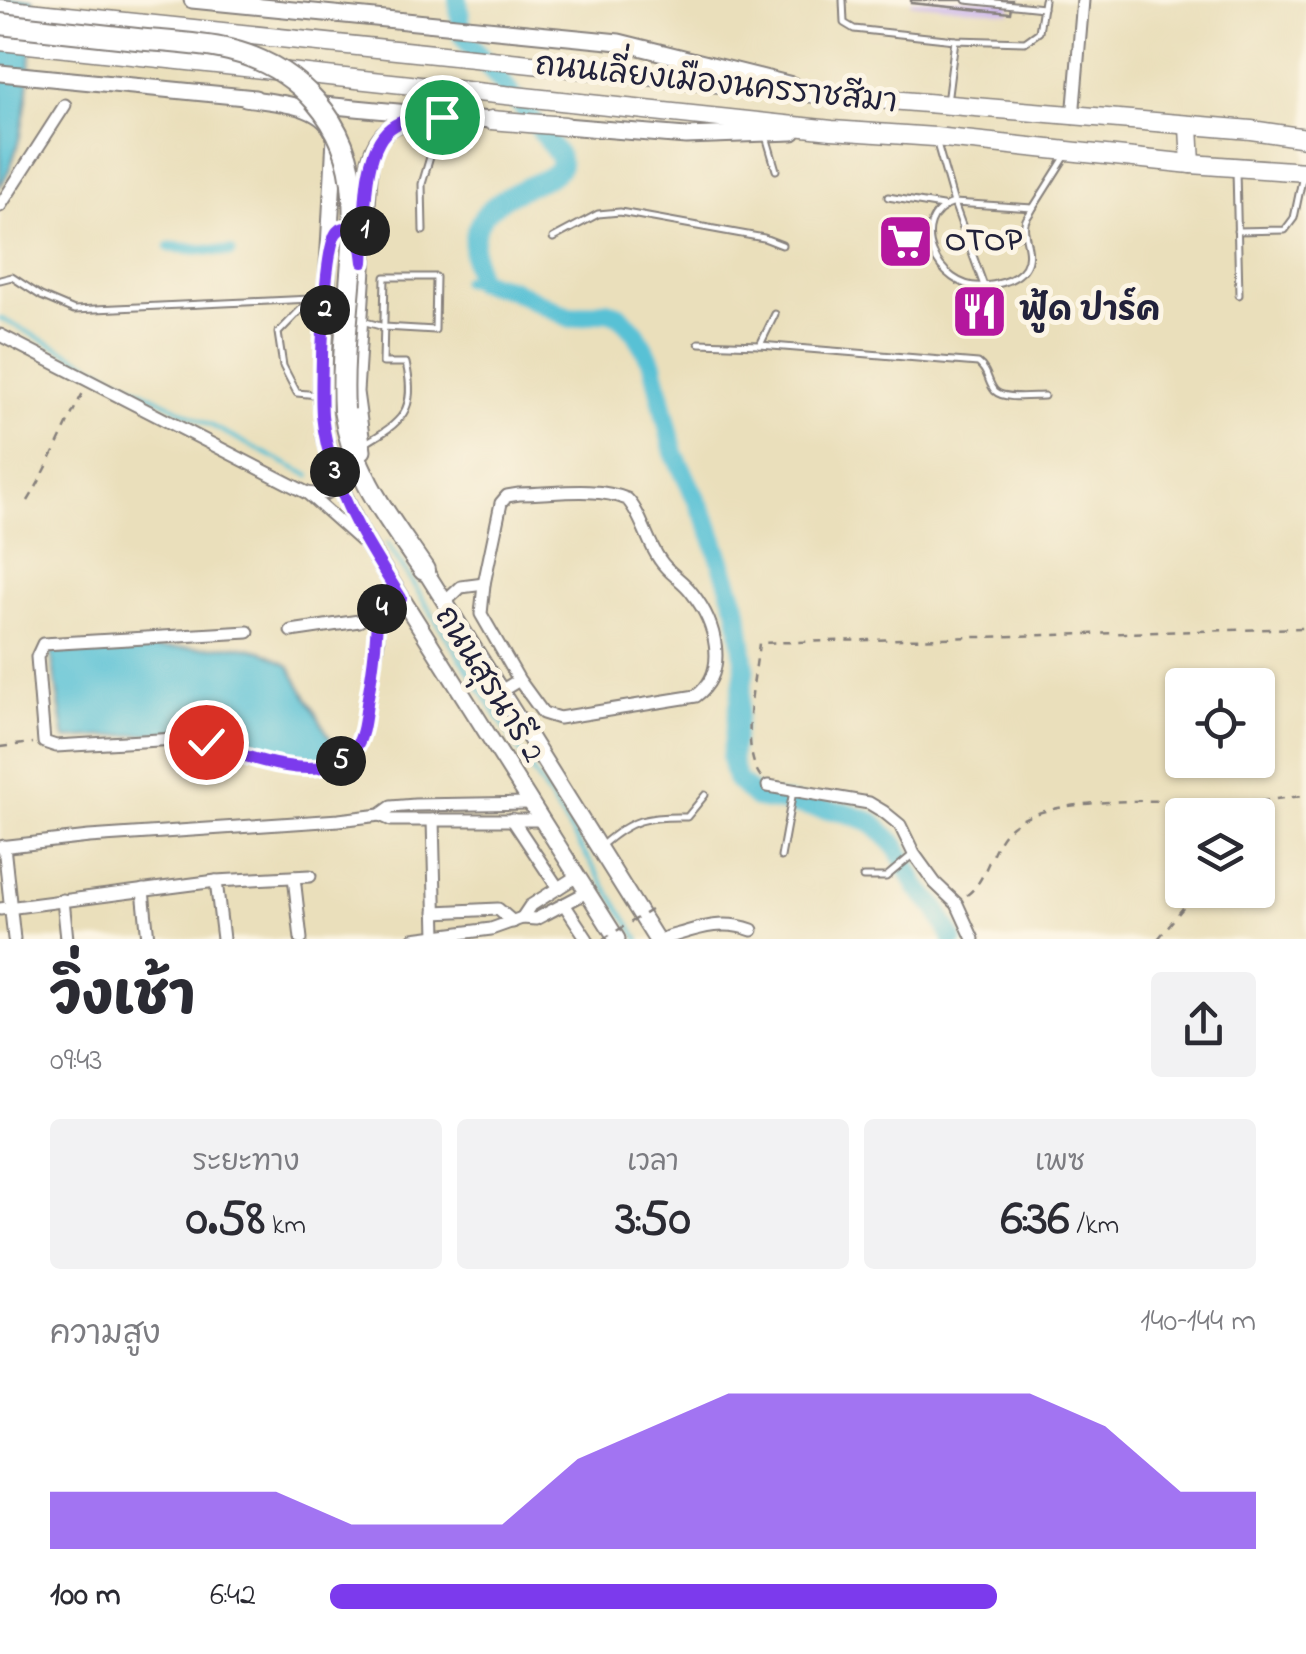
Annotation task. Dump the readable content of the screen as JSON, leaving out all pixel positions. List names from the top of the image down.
{
  "streets": {
    "highway": ["ถนนเลี่ยงเมืองนครราชสีมา"],
    "main road": ["ถนนสุรนารี 2"]
  },
  "places": {
    "supermarket": ["OTOP"],
    "restaurant": ["ฟู้ด ปาร์ค"]
  },
  "page": {
    "pins": [
      "1",
      "2",
      "3",
      "4",
      "5"
    ],
    "heading": ["วิ่งเช้า", "09:43"],
    "stats": [
      ["ระยะทาง", "0.58 km"],
      ["เวลา", "3:50"],
      ["เพซ", "6:36 /km"]
    ],
    "chart": ["ความสูง", "140–144 m"],
    "list": [
      {
        "name": "100 m",
        "note": "6:42"
      }
    ]
  }
}
